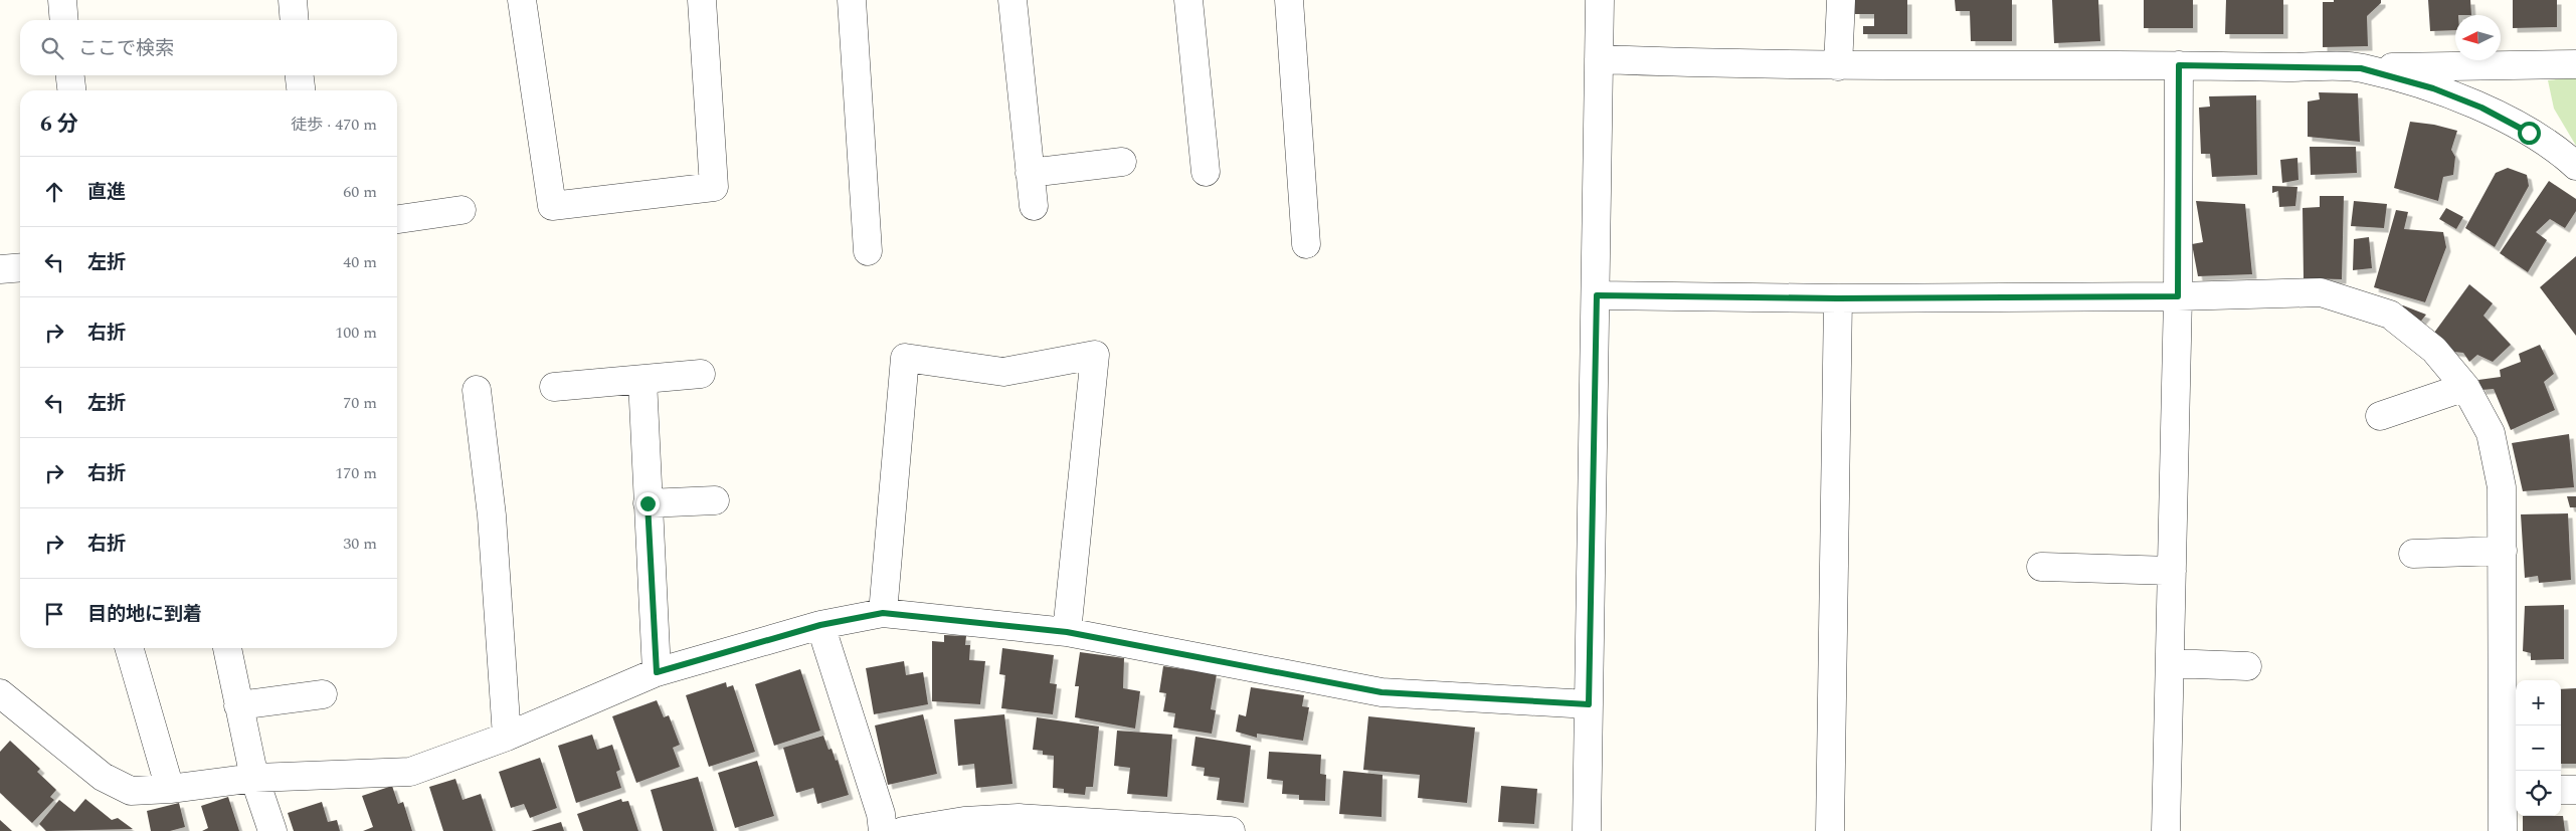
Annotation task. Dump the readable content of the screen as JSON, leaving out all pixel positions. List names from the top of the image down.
{
  "north": "left",
  "page": {
    "search": "ここで検索",
    "heading": ["6 分", "徒歩 · 470 m"],
    "list": [
      ["直進", "60 m"],
      ["左折", "40 m"],
      ["右折", "100 m"],
      ["左折", "70 m"],
      ["右折", "170 m"],
      ["右折", "30 m"],
      "目的地に到着"
    ],
    "map_buttons": ["+", "−"]
  }
}
